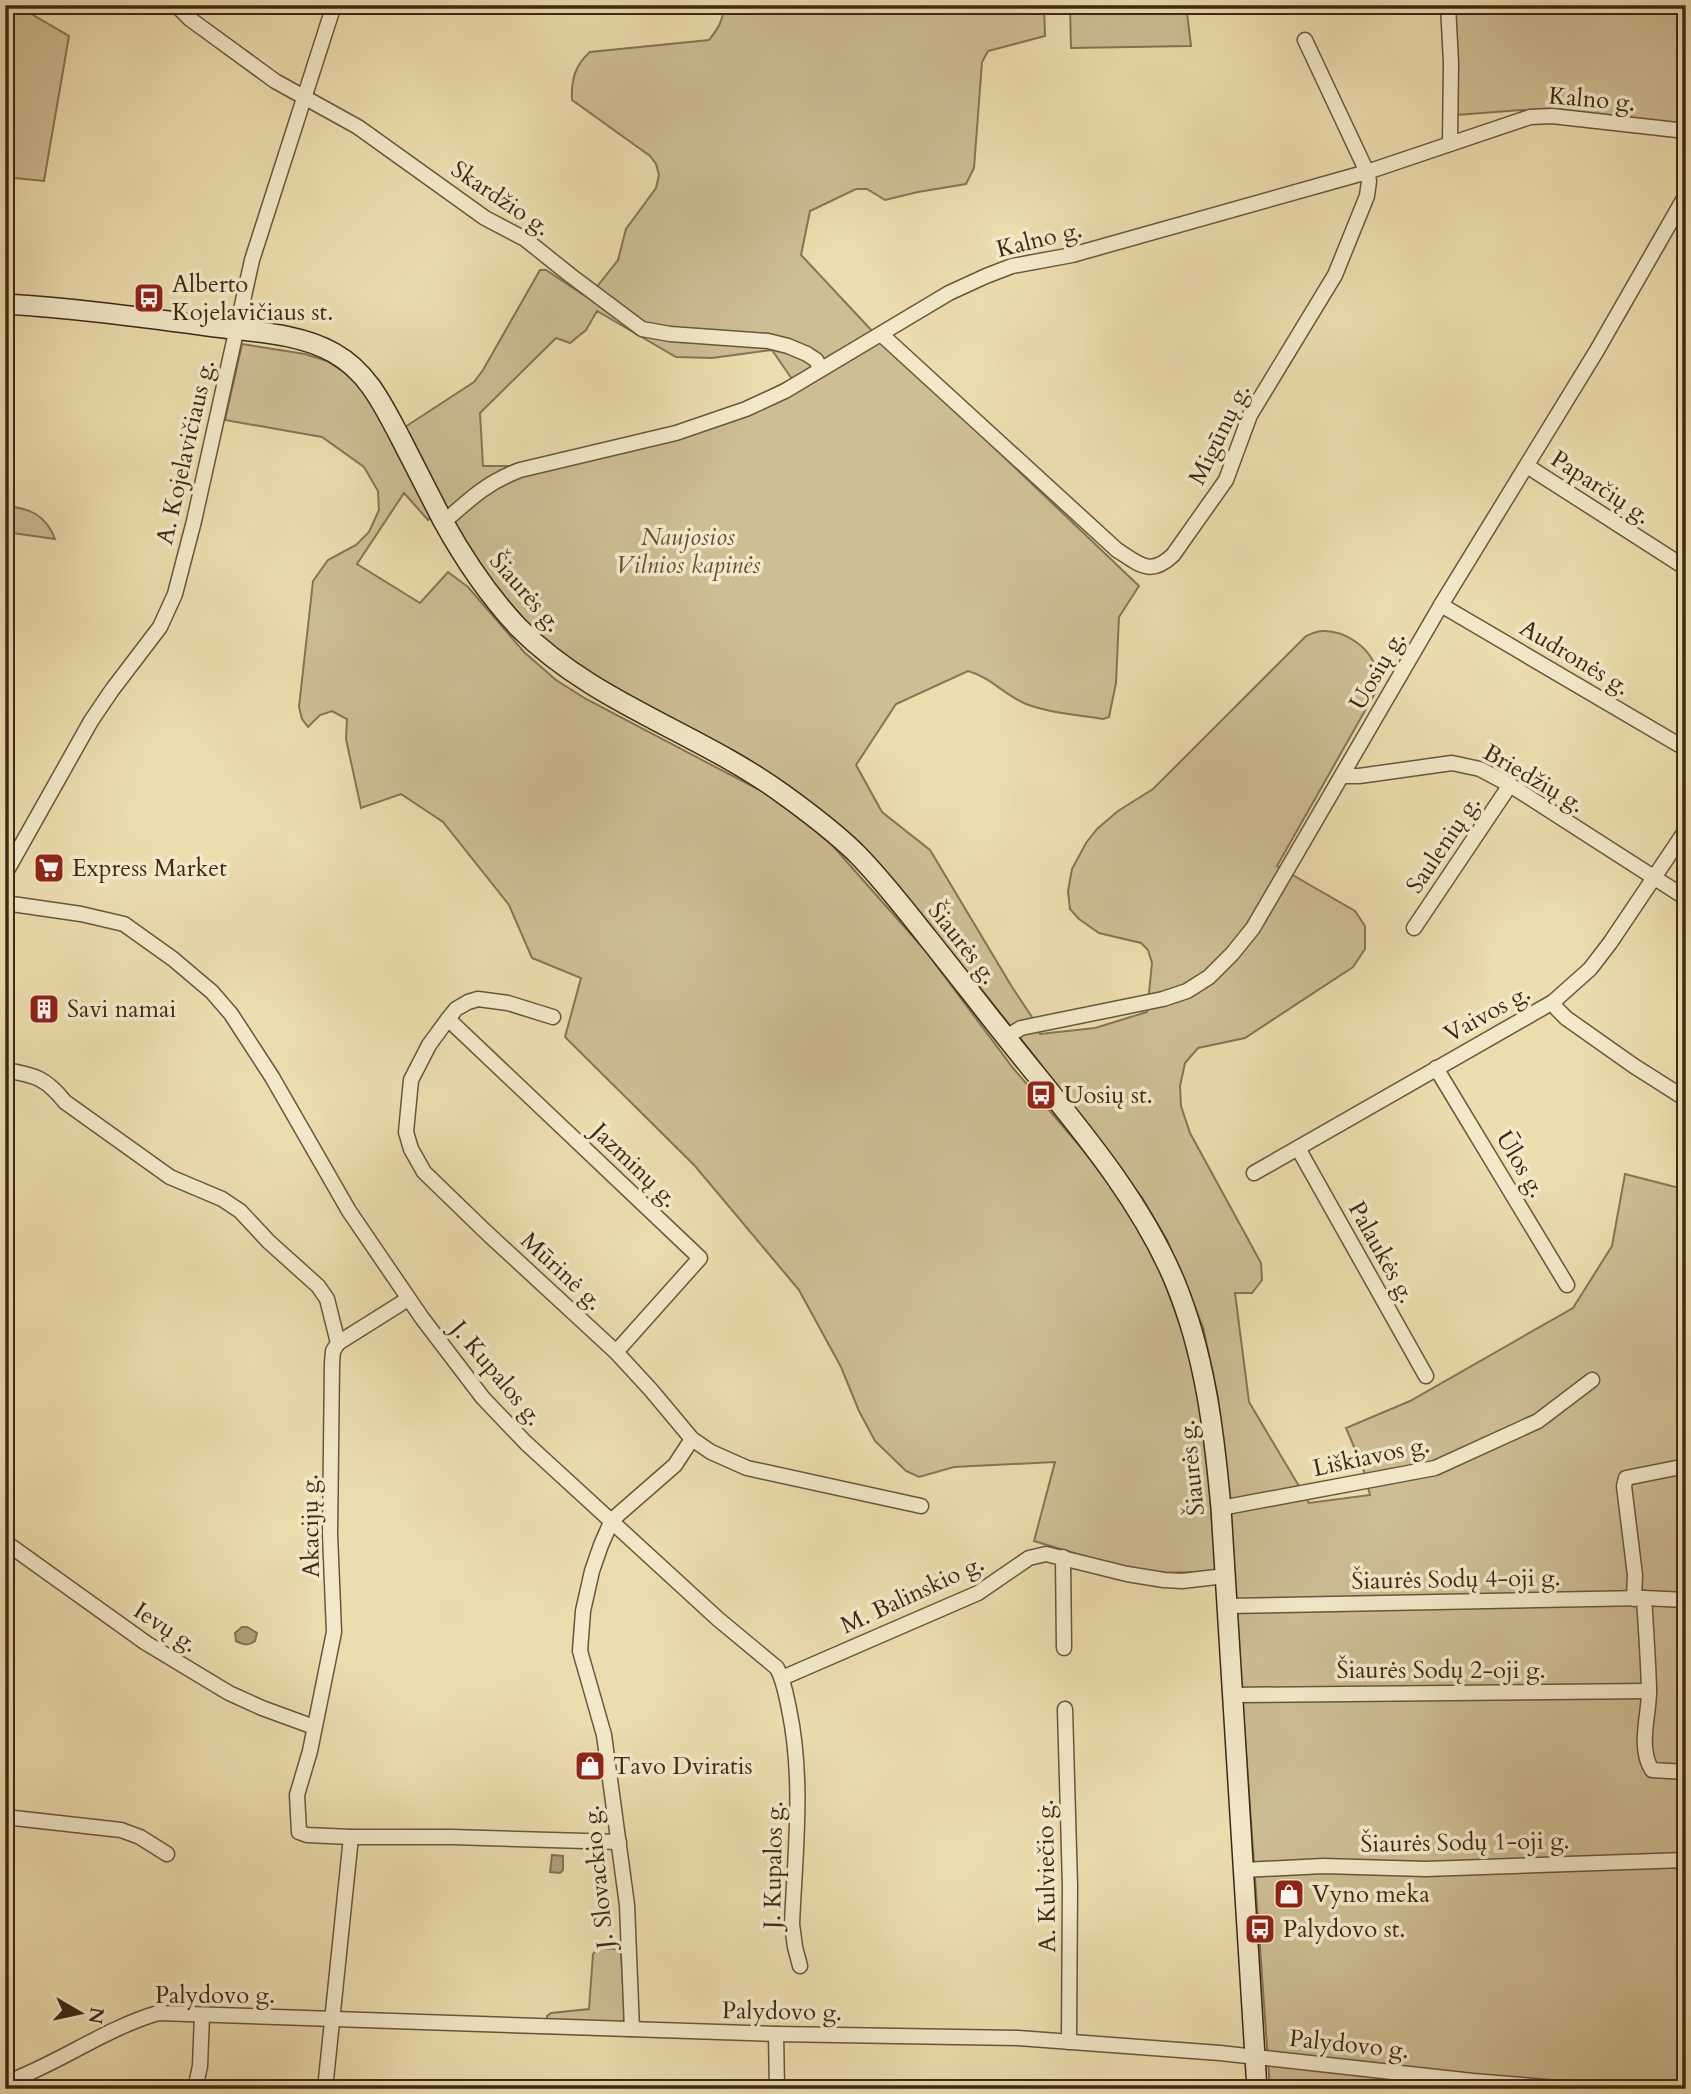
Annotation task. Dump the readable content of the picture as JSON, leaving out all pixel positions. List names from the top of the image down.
{
  "streets": {
    "main road": ["Šiaurės g."],
    "street": [
      "Kalno g.",
      "Skardžio g.",
      "Migūnų g.",
      "A. Kojelavičiaus g.",
      "Paparčių g.",
      "Audronės g.",
      "Uosių g.",
      "Briedžių g.",
      "Saulenių g.",
      "Vaivos g.",
      "Ūlos g.",
      "Jazminų g.",
      "Palaukės g.",
      "Mūrinė g.",
      "J. Kupalos g.",
      "Liškiavos g.",
      "Akacijų g.",
      "Šiaurės Sodų 4-oji g.",
      "M. Balinskio g.",
      "Ievų g.",
      "Šiaurės Sodų 2-oji g.",
      "Šiaurės Sodų 1-oji g.",
      "A. Kulviečio g.",
      "J. Slovackio g.",
      "Palydovo g."
    ]
  },
  "crossings": [
    ["Kalno g.", "Skardžio g."],
    ["Kalno g.", "Migūnų g."],
    ["Kalno g.", "Šiaurės g."],
    ["Skardžio g.", "A. Kojelavičiaus g."],
    ["A. Kojelavičiaus g.", "Šiaurės g."],
    ["Paparčių g.", "Uosių g."],
    ["Šiaurės g.", "Uosių g."],
    ["Šiaurės g.", "Liškiavos g."],
    ["Šiaurės g.", "Šiaurės Sodų 4-oji g."],
    ["Šiaurės g.", "M. Balinskio g."],
    ["Šiaurės g.", "Šiaurės Sodų 2-oji g."],
    ["Šiaurės g.", "Šiaurės Sodų 1-oji g."],
    ["Šiaurės g.", "Palydovo g."],
    ["Audronės g.", "Uosių g."],
    ["Uosių g.", "Briedžių g."],
    ["Briedžių g.", "Saulenių g."],
    ["Briedžių g.", "Vaivos g."],
    ["Vaivos g.", "Ūlos g."],
    ["Vaivos g.", "Palaukės g."],
    ["Jazminų g.", "Mūrinė g."],
    ["J. Kupalos g.", "M. Balinskio g."],
    ["J. Kupalos g.", "J. Slovackio g."],
    ["Akacijų g.", "Ievų g."],
    ["Akacijų g.", "J. Slovackio g."],
    ["A. Kulviečio g.", "Palydovo g."],
    ["J. Slovackio g.", "Palydovo g."]
  ],
  "parks": ["Naujosios Vilnios kapinės"],
  "places": {
    "bus stop": ["Alberto Kojelavičiaus st.", "Uosių st.", "Palydovo st."],
    "supermarket": ["Express Market"],
    "building": ["Savi namai"],
    "shop": ["Tavo Dviratis", "Vyno meka"]
  },
  "north": "right"
}
